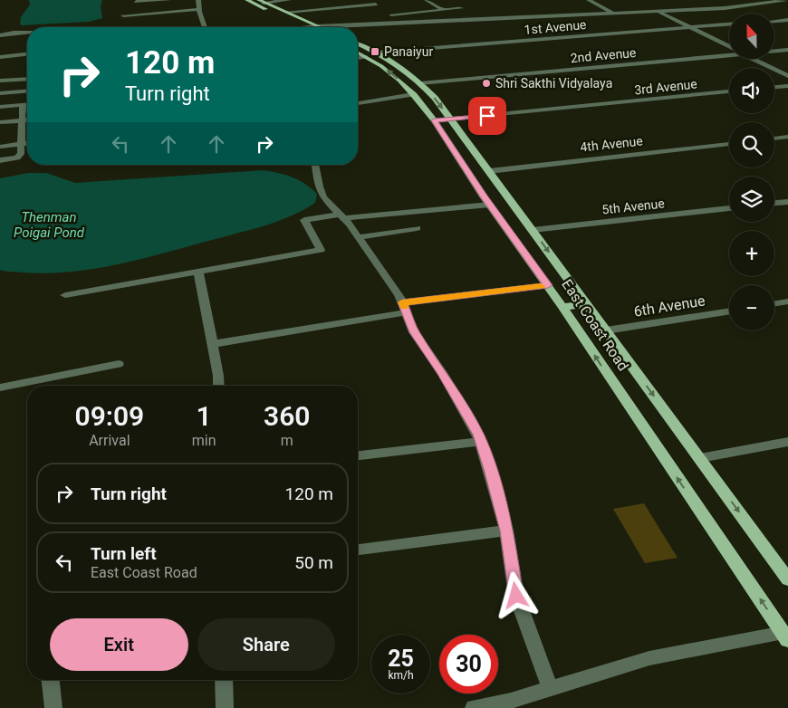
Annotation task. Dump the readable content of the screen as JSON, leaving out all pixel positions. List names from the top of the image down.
{
  "streets": {
    "main road": ["East Coast Road"],
    "street": [
      "1st Avenue",
      "2nd Avenue",
      "3rd Avenue",
      "4th Avenue",
      "5th Avenue",
      "6th Avenue"
    ]
  },
  "crossings": [
    ["1st Avenue", "East Coast Road"],
    ["2nd Avenue", "East Coast Road"],
    ["3rd Avenue", "East Coast Road"],
    ["4th Avenue", "East Coast Road"],
    ["5th Avenue", "East Coast Road"],
    ["6th Avenue", "East Coast Road"]
  ],
  "water": ["Thenman Poigai Pond"],
  "places": {
    "transit": ["Panaiyur"],
    "other": ["Shri Sakthi Vidyalaya"]
  },
  "north": "top",
  "page": {
    "map_buttons": ["+", "−"],
    "turn": ["120 m", "Turn right"],
    "eta": [
      "09:09",
      "Arrival",
      "1",
      "min",
      "360",
      "m"
    ],
    "list": [
      {
        "name": "Turn right",
        "value": "120 m"
      },
      {
        "name": "Turn left",
        "note": "East Coast Road",
        "value": "50 m"
      }
    ],
    "buttons": ["Exit", "Share"],
    "speed": "25 km/h",
    "limit": "30"
  }
}
